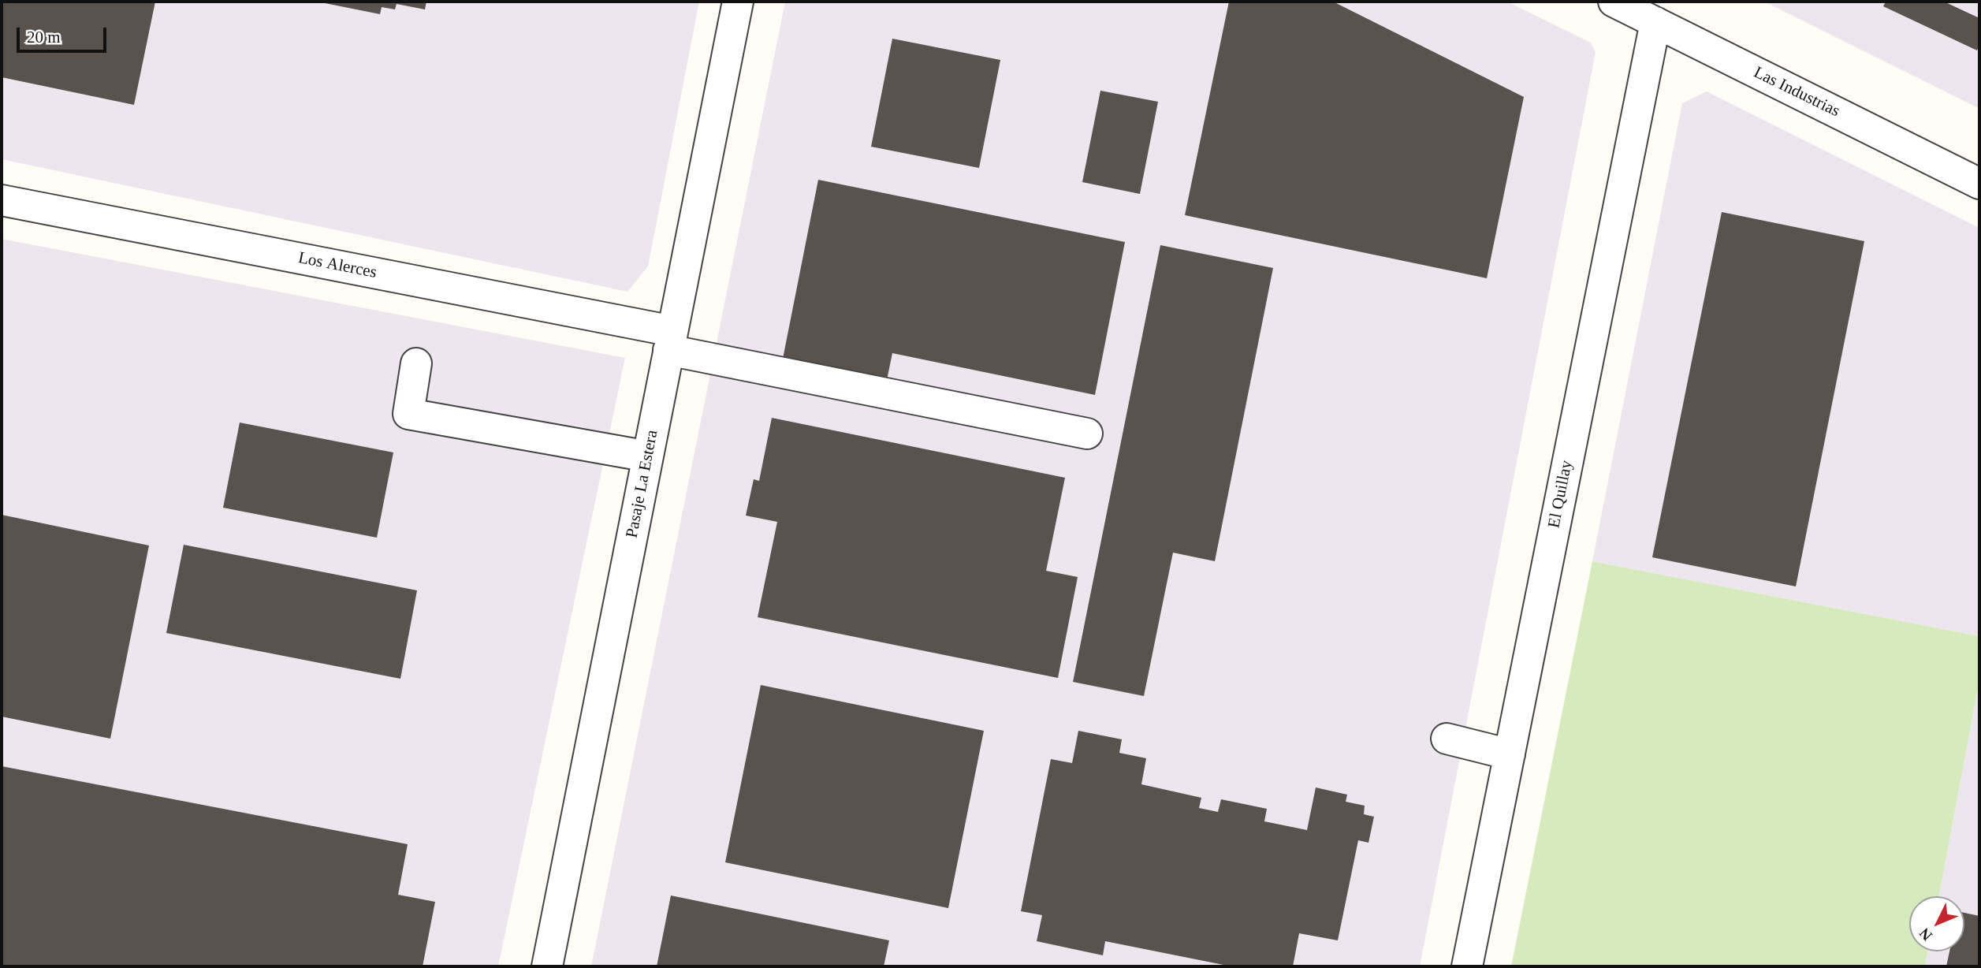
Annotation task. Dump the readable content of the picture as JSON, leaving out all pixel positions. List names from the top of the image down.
{
  "streets": {
    "street": [
      "Las Industrias",
      "Los Alerces",
      "Pasaje La Estera",
      "El Quillay"
    ]
  },
  "crossings": [
    ["Las Industrias", "El Quillay"],
    ["Los Alerces", "Pasaje La Estera"]
  ],
  "scale_bar": "20 m",
  "north": "bottom left"
}
